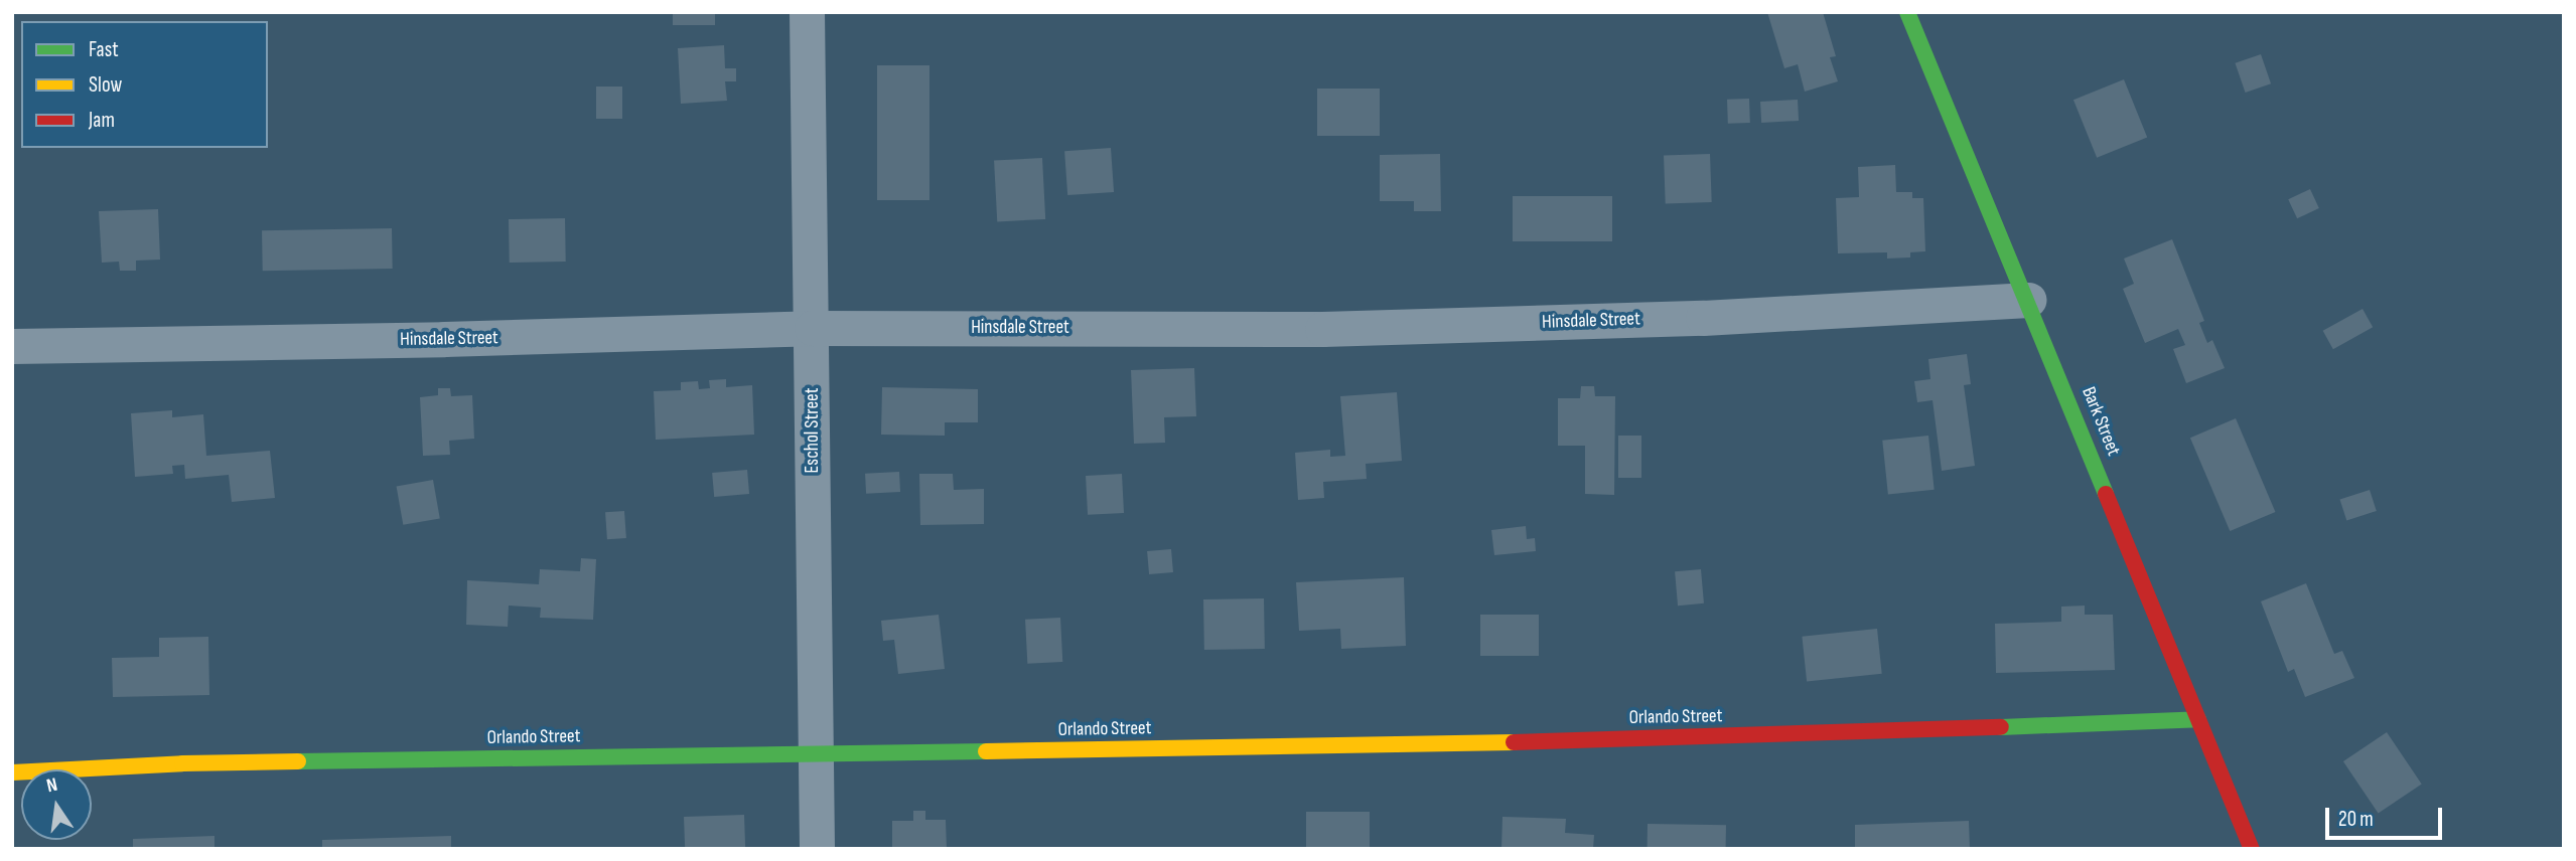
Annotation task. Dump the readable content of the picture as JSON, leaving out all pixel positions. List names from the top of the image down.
{
  "streets": {
    "street": [
      "Hinsdale Street",
      "Bark Street",
      "Eschol Street",
      "Orlando Street"
    ]
  },
  "crossings": [
    ["Hinsdale Street", "Bark Street"],
    ["Hinsdale Street", "Eschol Street"],
    ["Bark Street", "Orlando Street"],
    ["Eschol Street", "Orlando Street"]
  ],
  "legend": ["Fast", "Slow", "Jam"],
  "scale_bar": "20 m",
  "north": "top"
}
